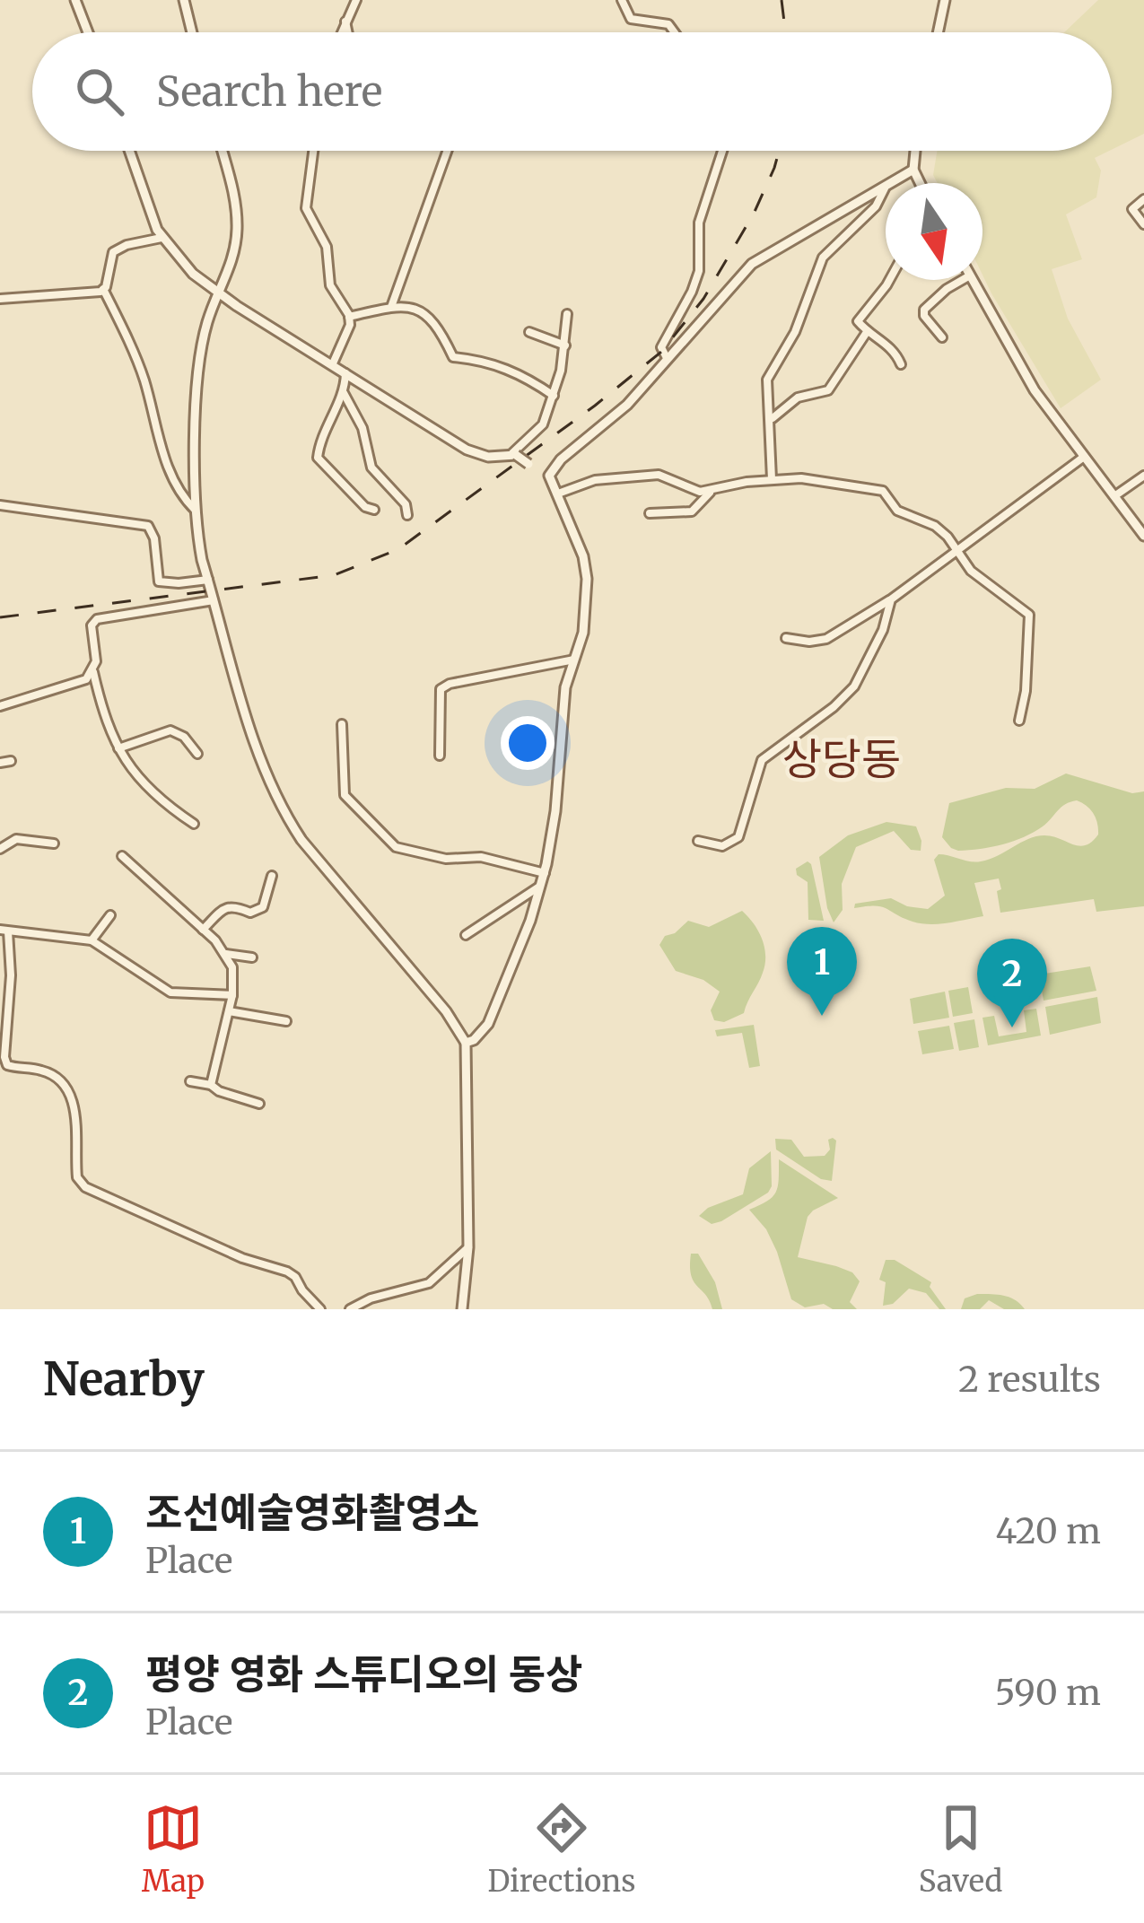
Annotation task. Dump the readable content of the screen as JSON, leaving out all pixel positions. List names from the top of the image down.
{
  "districts": ["상당동"],
  "north": "bottom",
  "page": {
    "search": "Search here",
    "pins": ["1", "2"],
    "heading": ["Nearby", "2 results"],
    "list": [
      {
        "mark": "1",
        "name": "조선예술영화촬영소",
        "note": "Place",
        "value": "420 m"
      },
      {
        "mark": "2",
        "name": "평양 영화 스튜디오의 동상",
        "note": "Place",
        "value": "590 m"
      }
    ],
    "nav": ["Map", "Directions", "Saved"]
  }
}
